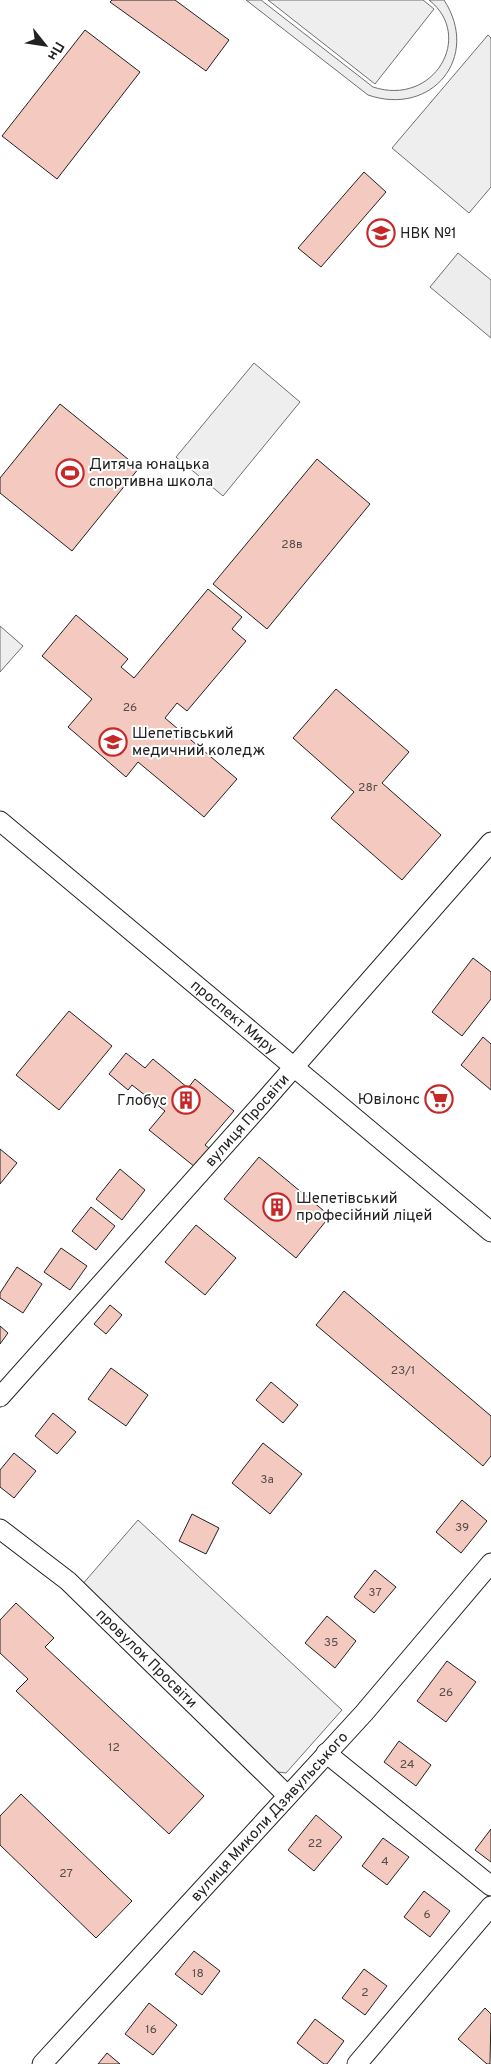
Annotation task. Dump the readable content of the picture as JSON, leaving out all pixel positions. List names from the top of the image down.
{
  "streets": {
    "street": [
      "проспект Миру",
      "вулиця Просвіти",
      "провулок Просвіти",
      "вулиця Миколи Дзявульського"
    ]
  },
  "crossings": [
    ["проспект Миру", "вулиця Просвіти"],
    ["провулок Просвіти", "вулиця Миколи Дзявульського"]
  ],
  "places": {
    "school or university": ["НВК №1", "Шепетівський медичний коледж"],
    "sports": ["Дитяча юнацька спортивна школа"],
    "supermarket": ["Ювілонс"],
    "building": ["Глобус", "Шепетівський професійний ліцей"]
  },
  "house_numbers": [
    "28в",
    "26",
    "28г",
    "23/1",
    "3а",
    "39",
    "37",
    "35",
    "26",
    "12",
    "24",
    "22",
    "4",
    "27",
    "6",
    "18",
    "2",
    "16"
  ],
  "north": "bottom right"
}
